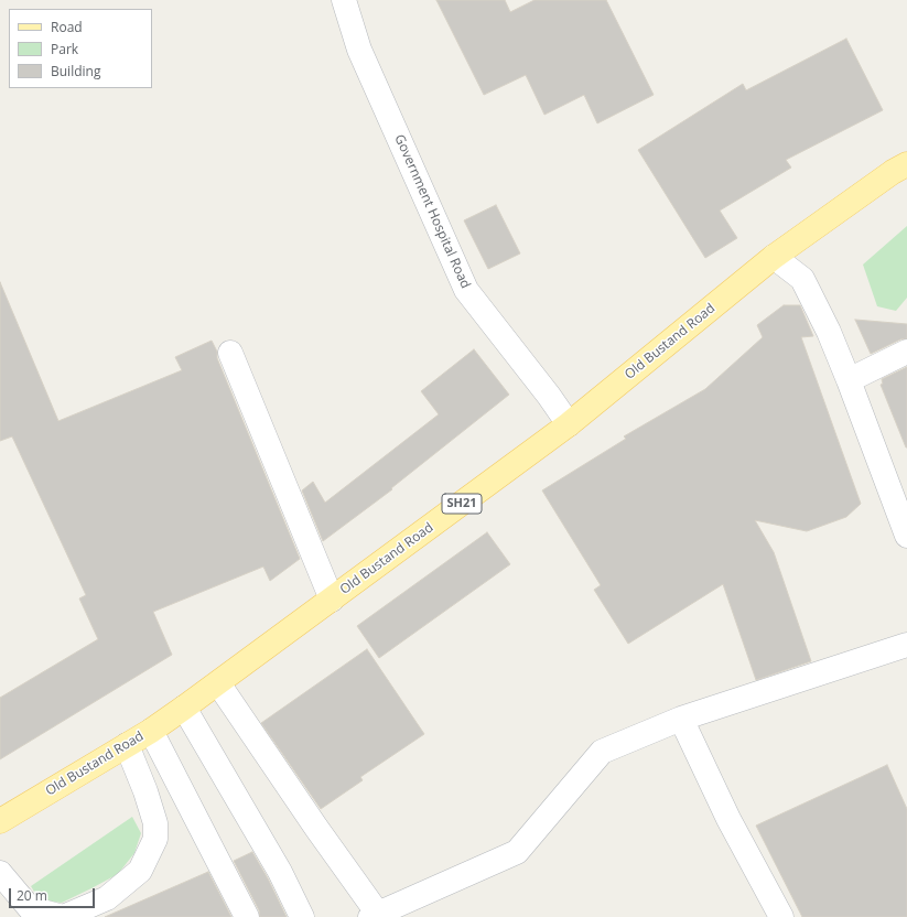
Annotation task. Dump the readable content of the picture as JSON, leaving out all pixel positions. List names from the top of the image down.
{
  "streets": {
    "main road": ["Old Bustand Road", "SH21"],
    "street": ["Government Hospital Road"]
  },
  "crossings": [
    ["Government Hospital Road", "Old Bustand Road"]
  ],
  "legend": ["Road", "Park", "Building"],
  "scale_bar": "20 m"
}
